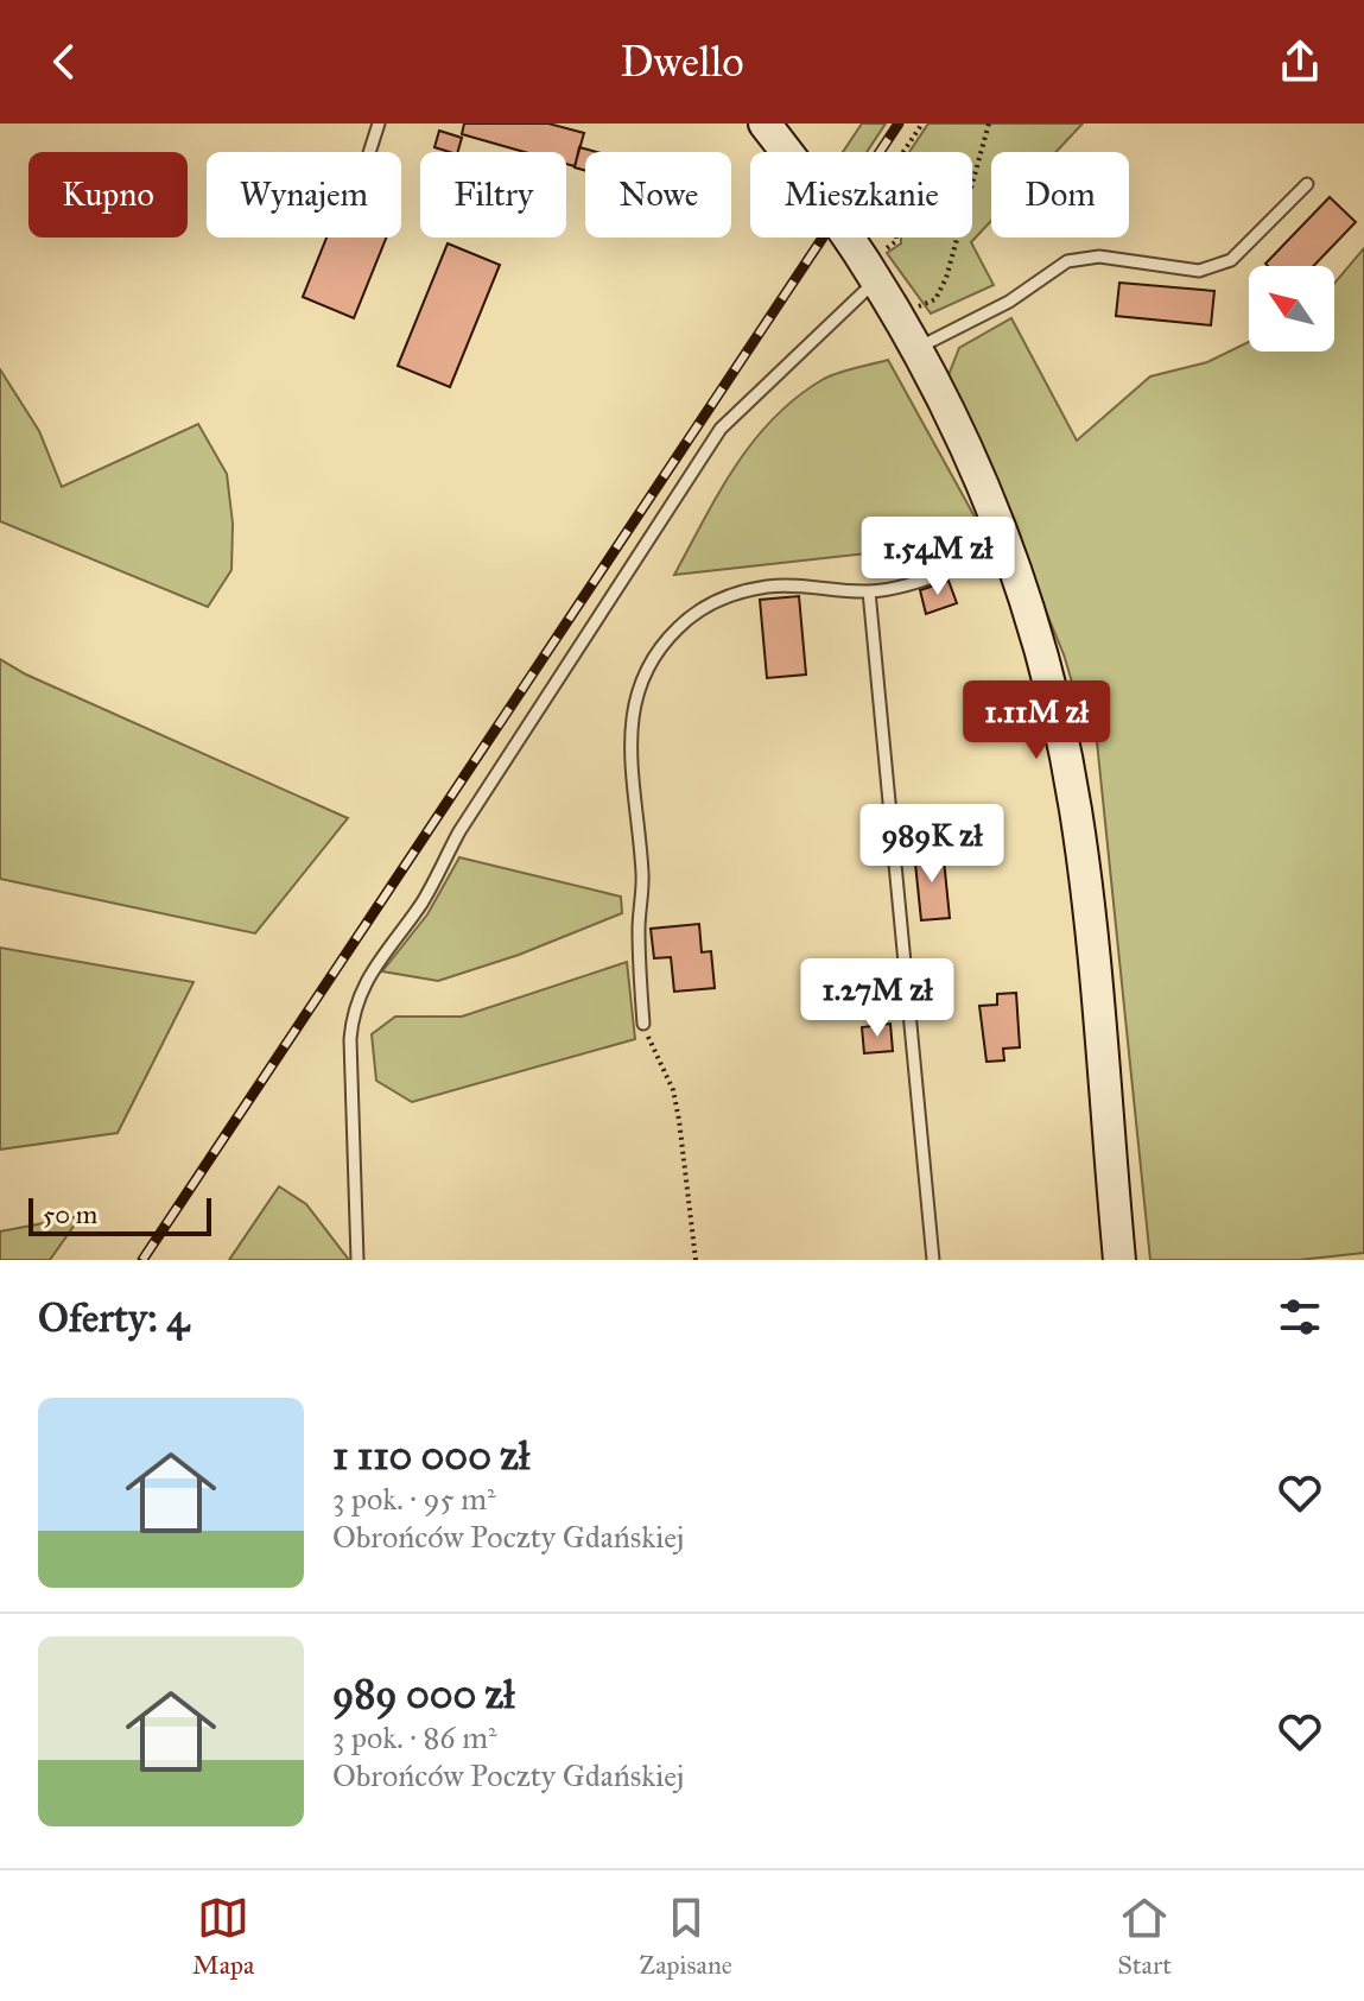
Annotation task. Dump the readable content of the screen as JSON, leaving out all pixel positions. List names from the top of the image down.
{
  "scale_bar": "50 m",
  "north": "top left",
  "page": {
    "header": "Dwello",
    "chip": [
      "Kupno",
      "Wynajem",
      "Filtry",
      "Nowe",
      "Mieszkanie",
      "Dom"
    ],
    "price": [
      "1.54M zł",
      "1.11M zł",
      "989K zł",
      "1.27M zł"
    ],
    "scale": "50 m",
    "heading": "Oferty: 4",
    "list": [
      {
        "name": "1 110 000 zł",
        "note": "3 pok. · 95 m² · Obrońców Poczty Gdańskiej"
      },
      {
        "name": "989 000 zł",
        "note": "3 pok. · 86 m² · Obrońców Poczty Gdańskiej"
      }
    ],
    "tabs": ["Mapa", "Zapisane", "Start"]
  }
}
